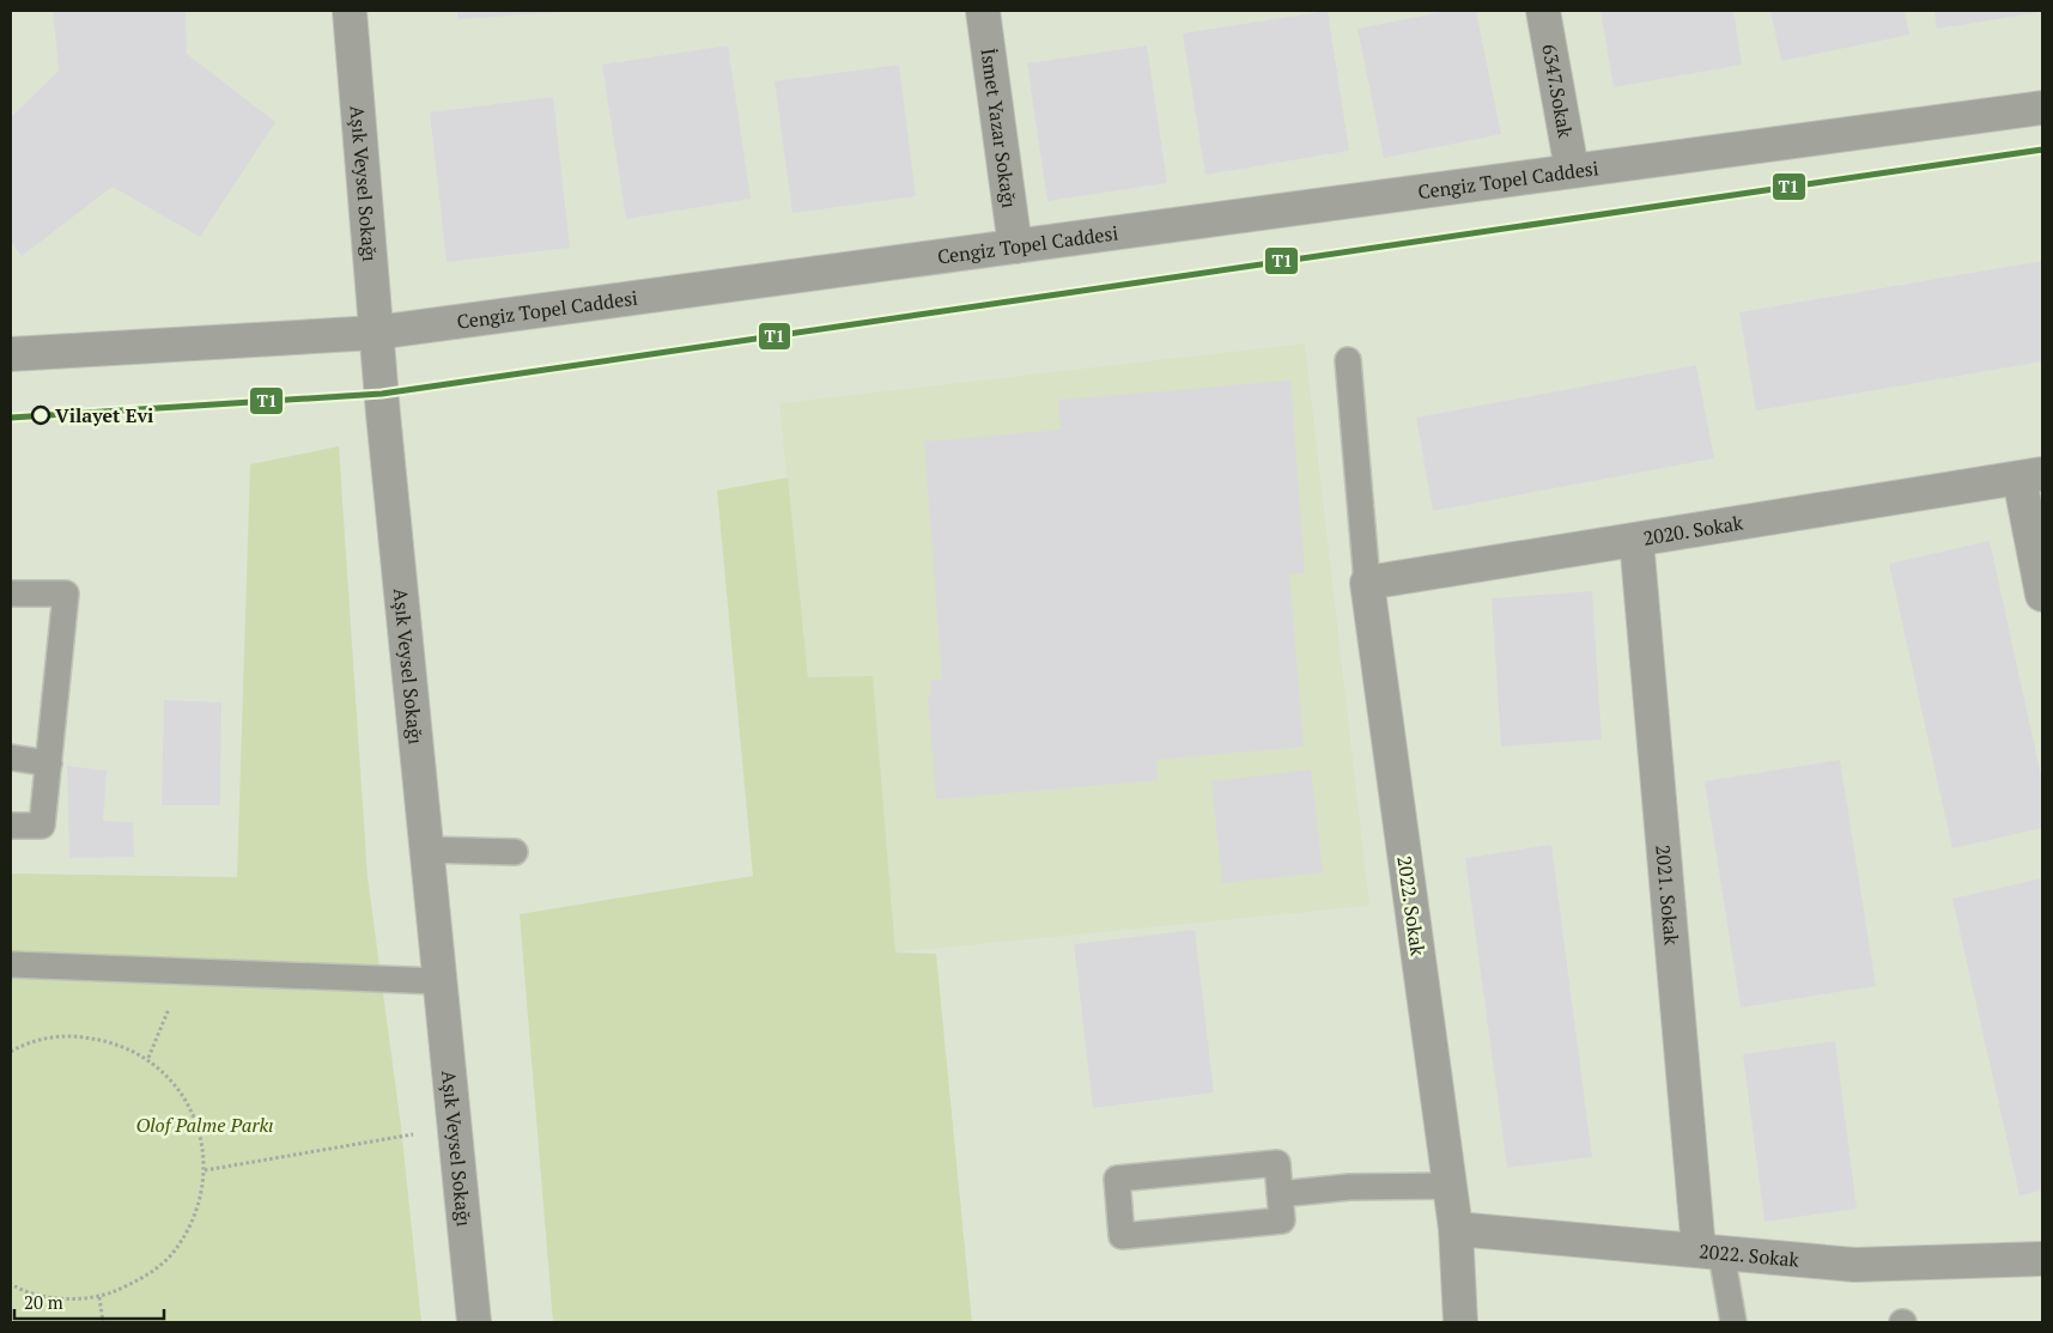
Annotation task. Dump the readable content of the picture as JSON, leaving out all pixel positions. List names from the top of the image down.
{
  "streets": {
    "street": [
      "6347.Sokak",
      "İsmet Yazar Sokağı",
      "Cengiz Topel Caddesi",
      "Aşık Veysel Sokağı",
      "2020. Sokak",
      "2021. Sokak",
      "2022. Sokak"
    ]
  },
  "crossings": [
    ["6347.Sokak", "Cengiz Topel Caddesi"],
    ["İsmet Yazar Sokağı", "Cengiz Topel Caddesi"],
    ["Cengiz Topel Caddesi", "Aşık Veysel Sokağı"],
    ["2020. Sokak", "2021. Sokak"],
    ["2020. Sokak", "2022. Sokak"],
    ["2021. Sokak", "2022. Sokak"]
  ],
  "parks": ["Olof Palme Parkı"],
  "places": ["Vilayet Evi"],
  "lines": ["transit line T1"],
  "scale_bar": "20 m"
}
